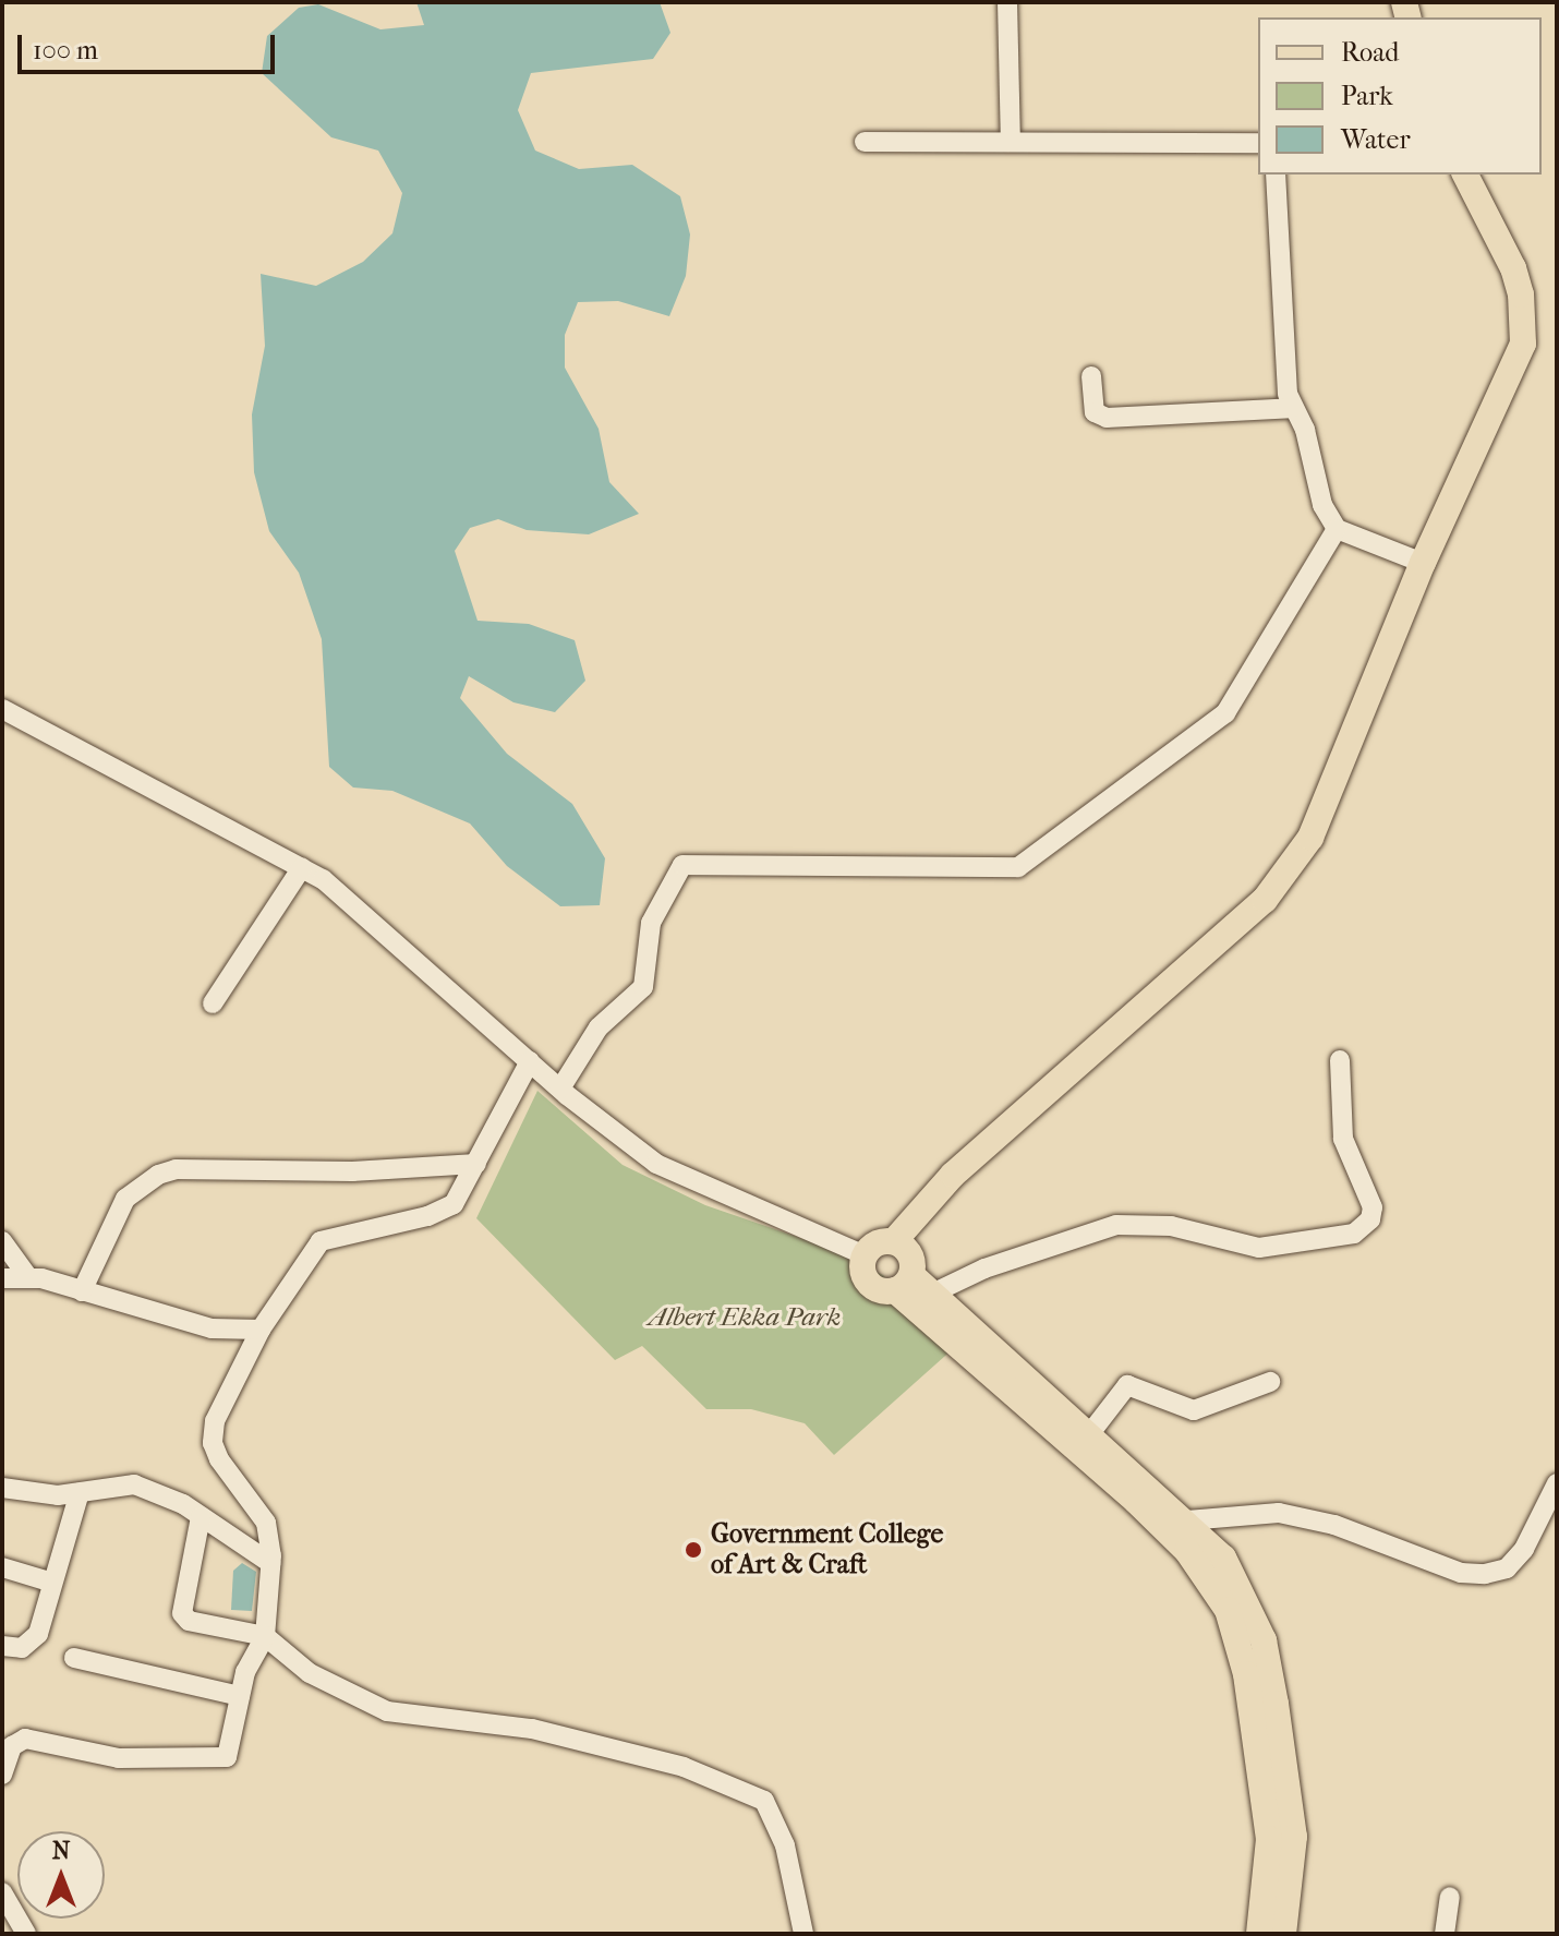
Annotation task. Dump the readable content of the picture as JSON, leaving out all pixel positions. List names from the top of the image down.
{
  "parks": ["Albert Ekka Park"],
  "places": ["Government College of Art & Craft"],
  "legend": ["Road", "Park", "Water"],
  "scale_bar": "100 m",
  "north": "top"
}
